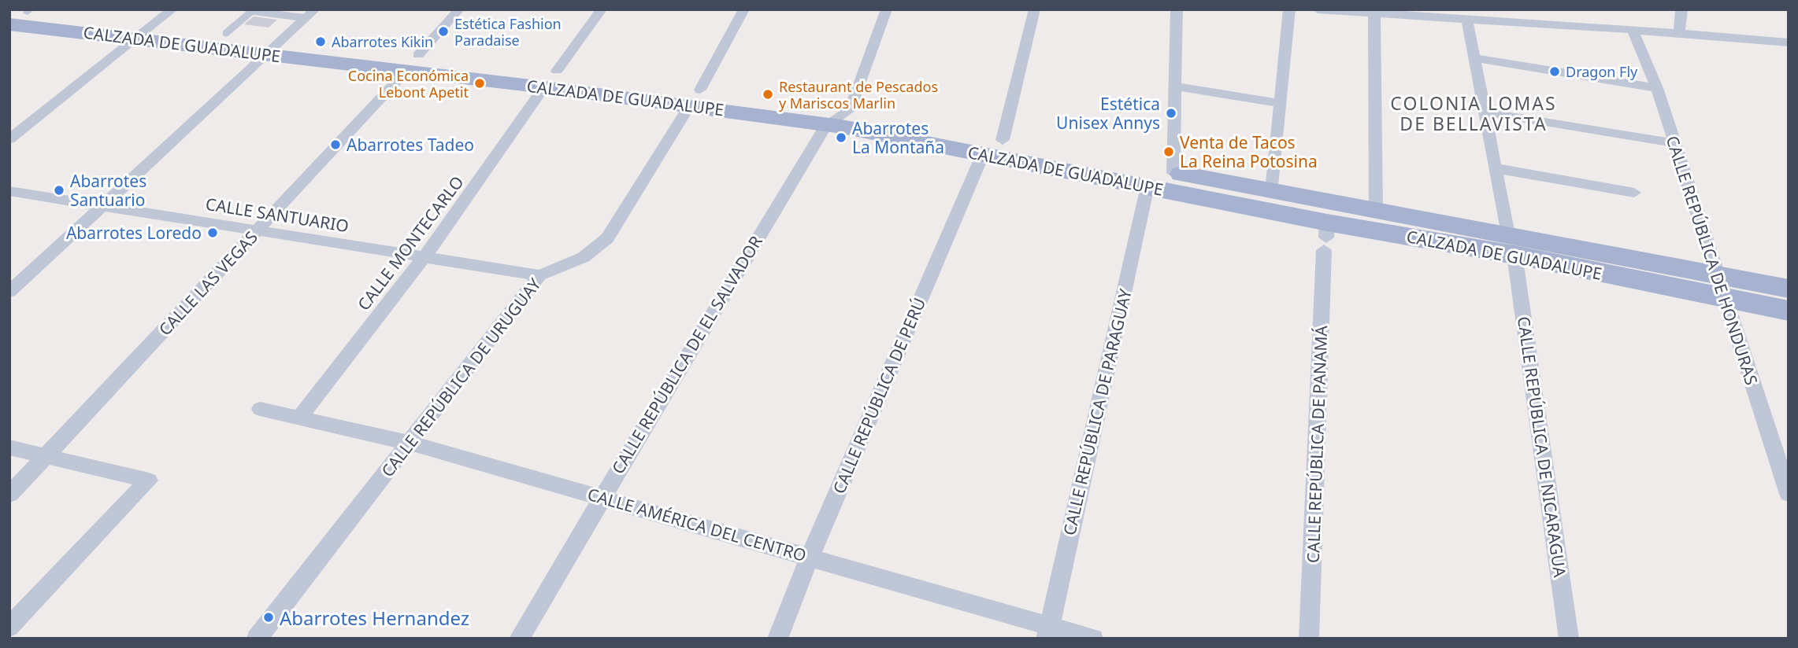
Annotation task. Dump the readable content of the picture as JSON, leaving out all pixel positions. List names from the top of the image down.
{
  "streets": {
    "main road": ["CALZADA DE GUADALUPE"],
    "street": [
      "CALLE SANTUARIO",
      "CALLE MONTECARLO",
      "CALLE REPÚBLICA DE HONDURAS",
      "CALLE LAS VEGAS",
      "CALLE REPÚBLICA DE EL SALVADOR",
      "CALLE REPÚBLICA DE URUGUAY",
      "CALLE REPÚBLICA DE PERÚ",
      "CALLE REPÚBLICA DE PARAGUAY",
      "CALLE REPÚBLICA DE PANAMÁ",
      "CALLE REPÚBLICA DE NICARAGUA",
      "CALLE AMÉRICA DEL CENTRO"
    ]
  },
  "crossings": [
    ["CALZADA DE GUADALUPE", "CALLE MONTECARLO"],
    ["CALZADA DE GUADALUPE", "CALLE REPÚBLICA DE HONDURAS"],
    ["CALZADA DE GUADALUPE", "CALLE LAS VEGAS"],
    ["CALZADA DE GUADALUPE", "CALLE REPÚBLICA DE EL SALVADOR"],
    ["CALZADA DE GUADALUPE", "CALLE REPÚBLICA DE URUGUAY"],
    ["CALZADA DE GUADALUPE", "CALLE REPÚBLICA DE PERÚ"],
    ["CALZADA DE GUADALUPE", "CALLE REPÚBLICA DE PARAGUAY"],
    ["CALZADA DE GUADALUPE", "CALLE REPÚBLICA DE PANAMÁ"],
    ["CALZADA DE GUADALUPE", "CALLE REPÚBLICA DE NICARAGUA"],
    ["CALLE SANTUARIO", "CALLE MONTECARLO"],
    ["CALLE SANTUARIO", "CALLE LAS VEGAS"],
    ["CALLE SANTUARIO", "CALLE REPÚBLICA DE URUGUAY"],
    ["CALLE MONTECARLO", "CALLE AMÉRICA DEL CENTRO"],
    ["CALLE REPÚBLICA DE EL SALVADOR", "CALLE AMÉRICA DEL CENTRO"],
    ["CALLE REPÚBLICA DE URUGUAY", "CALLE AMÉRICA DEL CENTRO"],
    ["CALLE REPÚBLICA DE PERÚ", "CALLE AMÉRICA DEL CENTRO"],
    ["CALLE REPÚBLICA DE PARAGUAY", "CALLE AMÉRICA DEL CENTRO"]
  ],
  "districts": ["COLONIA LOMAS DE BELLAVISTA"],
  "places": [
    "Estética Fashion Paradaise",
    "Abarrotes Kikin",
    "Dragon Fly",
    "Cocina Económica Lebont Apetit",
    "Restaurant de Pescados y Mariscos Marlin",
    "Estética Unisex Annys",
    "Abarrotes La Montaña",
    "Abarrotes Tadeo",
    "Venta de Tacos La Reina Potosina",
    "Abarrotes Santuario",
    "Abarrotes Loredo",
    "Abarrotes Hernandez"
  ]
}
